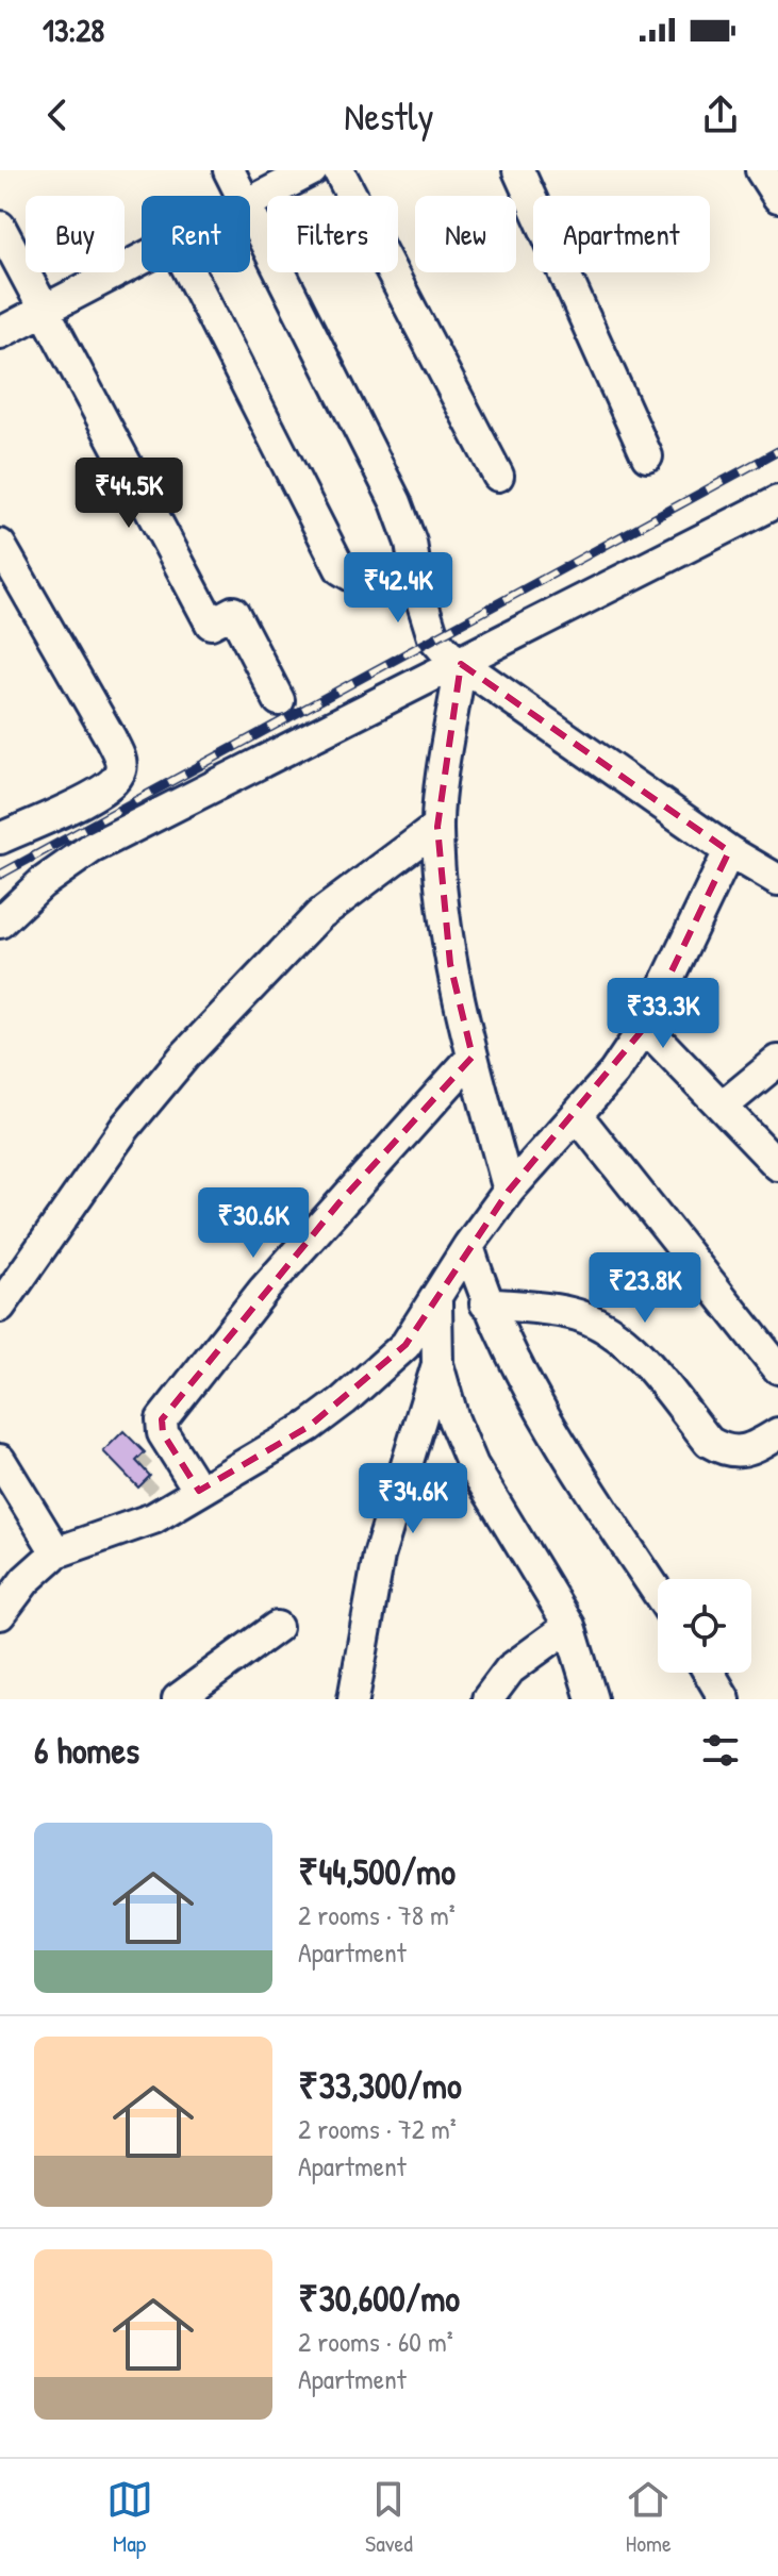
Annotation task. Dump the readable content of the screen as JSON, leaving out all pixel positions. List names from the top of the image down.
{
  "page": {
    "status": "13:28",
    "header": "Nestly",
    "chip": [
      "Buy",
      "Rent",
      "Filters",
      "New",
      "Apartment"
    ],
    "price": [
      "₹44.5K",
      "₹42.4K",
      "₹33.3K",
      "₹30.6K",
      "₹23.8K",
      "₹34.6K"
    ],
    "heading": "6 homes",
    "list": [
      {
        "name": "₹44,500/mo",
        "note": "2 rooms · 78 m² · Apartment"
      },
      {
        "name": "₹33,300/mo",
        "note": "2 rooms · 72 m² · Apartment"
      },
      {
        "name": "₹30,600/mo",
        "note": "2 rooms · 60 m² · Apartment"
      }
    ],
    "tabs": ["Map", "Saved", "Home"]
  }
}
